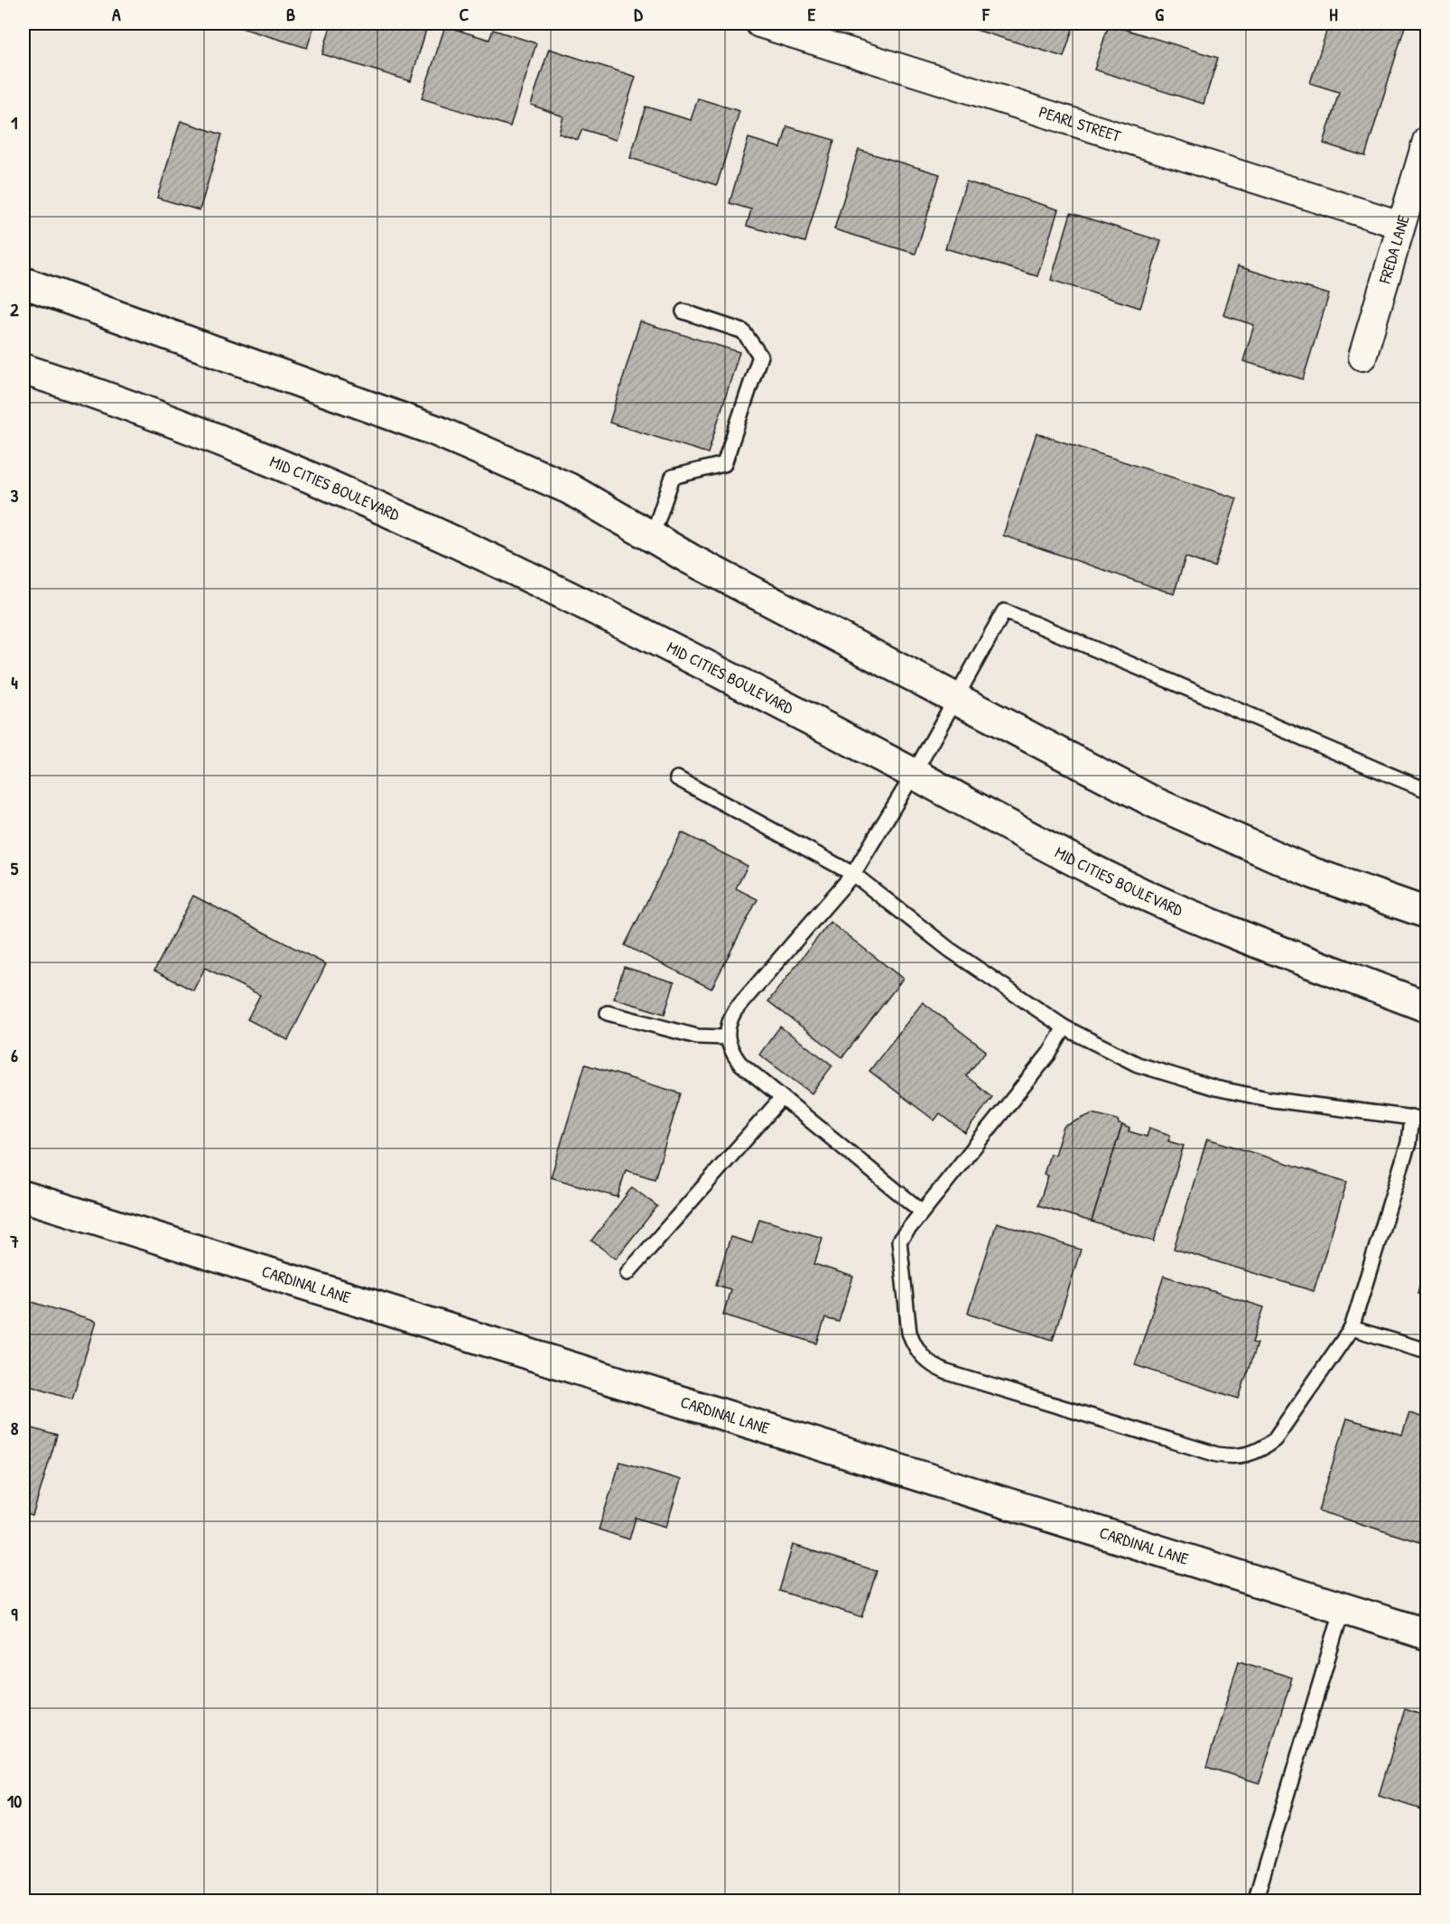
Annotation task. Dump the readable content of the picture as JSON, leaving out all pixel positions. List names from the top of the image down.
{
  "streets": {
    "main road": ["MID CITIES BOULEVARD", "CARDINAL LANE"],
    "street": ["PEARL STREET", "FREDA LANE"]
  },
  "crossings": [
    ["PEARL STREET", "FREDA LANE"]
  ],
  "grid": {
    "columns": [
      "A",
      "B",
      "C",
      "D",
      "E",
      "F",
      "G",
      "H"
    ],
    "rows": [
      "1",
      "2",
      "3",
      "4",
      "5",
      "6",
      "7",
      "8",
      "9",
      "10"
    ]
  }
}
